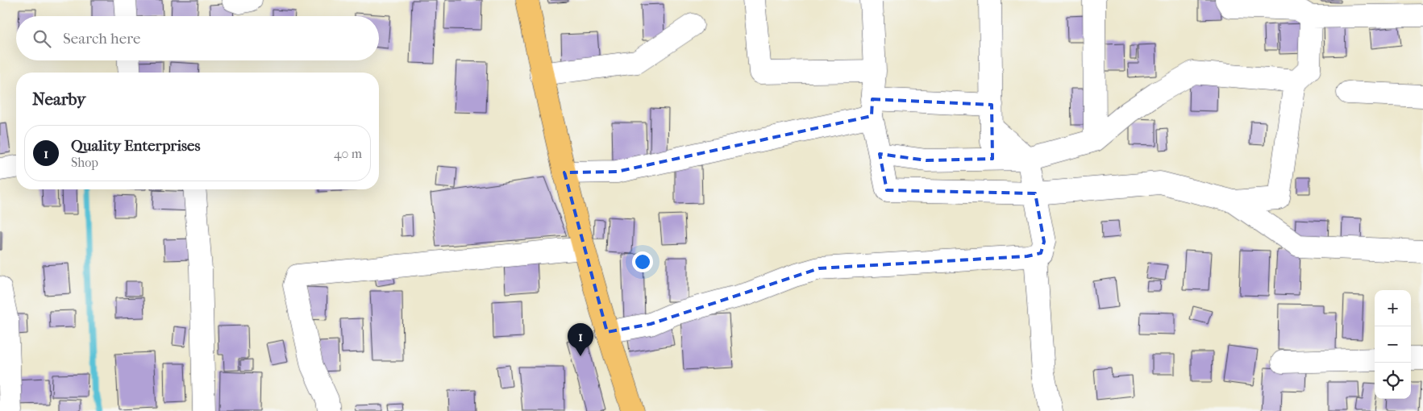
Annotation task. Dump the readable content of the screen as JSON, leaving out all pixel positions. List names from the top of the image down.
{
  "page": {
    "search": "Search here",
    "heading": "Nearby",
    "list": [
      {
        "mark": "1",
        "name": "Quality Enterprises",
        "note": "Shop",
        "value": "40 m"
      }
    ],
    "map_buttons": ["+", "−"],
    "pins": "1"
  }
}
